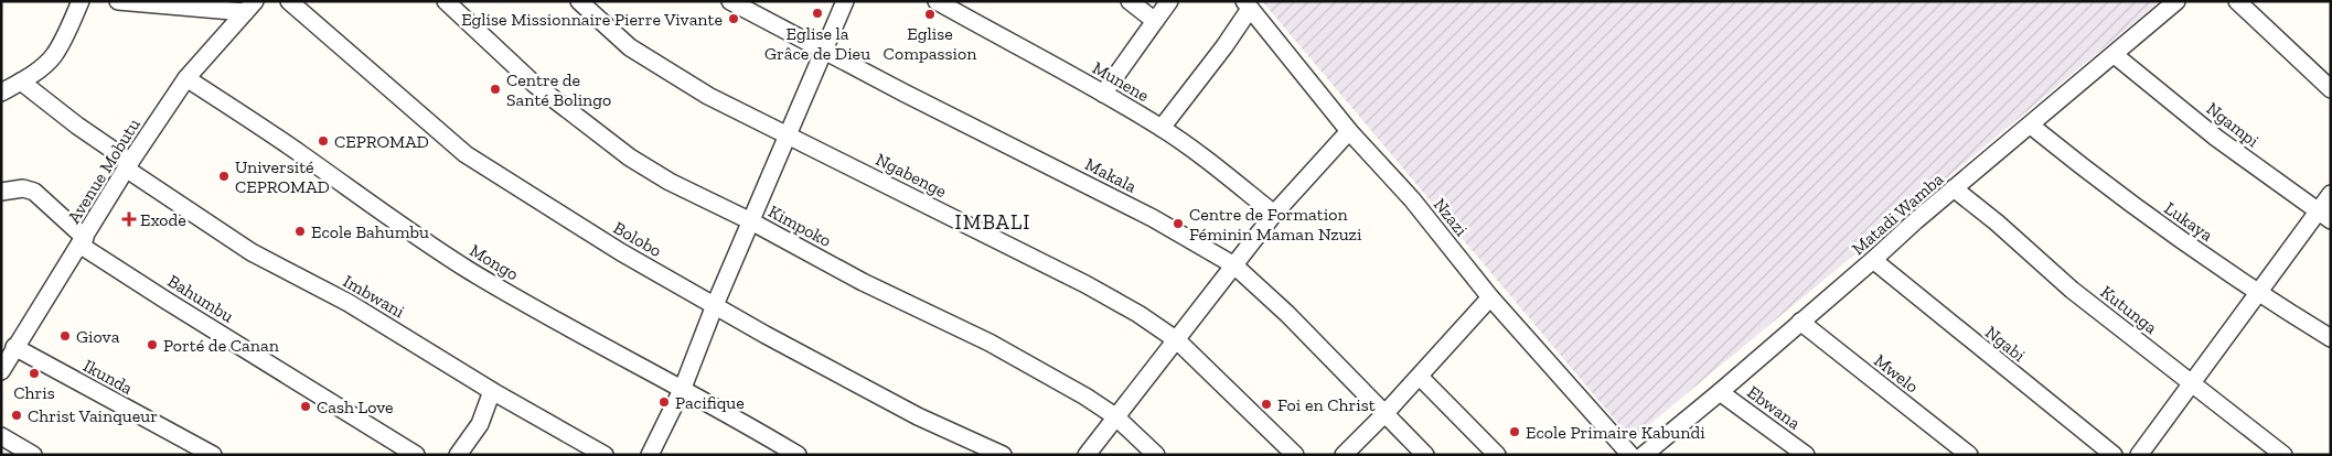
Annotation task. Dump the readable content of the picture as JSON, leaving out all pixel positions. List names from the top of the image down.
{
  "streets": {
    "street": [
      "Munene",
      "Ngampi",
      "Avenue Mobutu",
      "Ngabenge",
      "Makala",
      "Matadi Wamba",
      "Nzazi",
      "Lukaya",
      "Kimpoko",
      "Bolobo",
      "Mongo",
      "Imbwani",
      "Bahumbu",
      "Kutunga",
      "Ngabi",
      "Mwelo",
      "Ikunda",
      "Ebwana"
    ]
  },
  "crossings": [
    ["Ngampi", "Matadi Wamba"],
    ["Avenue Mobutu", "Mongo"],
    ["Avenue Mobutu", "Imbwani"],
    ["Avenue Mobutu", "Bahumbu"],
    ["Avenue Mobutu", "Ikunda"],
    ["Matadi Wamba", "Lukaya"],
    ["Matadi Wamba", "Kutunga"],
    ["Matadi Wamba", "Ngabi"],
    ["Matadi Wamba", "Mwelo"],
    ["Matadi Wamba", "Ebwana"]
  ],
  "districts": ["IMBALI"],
  "places": {
    "other": [
      "Eglise la Grâce de Dieu",
      "Eglise Compassion",
      "Eglise Missionnaire Pierre Vivante",
      "Centre de Santé Bolingo",
      "CEPROMAD",
      "Université CEPROMAD",
      "Centre de Formation Féminin Maman Nzuzi",
      "Ecole Bahumbu",
      "Giova",
      "Porté de Canan",
      "Chris",
      "Pacifique",
      "Foi en Christ",
      "Cash Love",
      "Christ Vainqueur",
      "Ecole Primaire Kabundi"
    ],
    "health": ["Exode"]
  }
}
